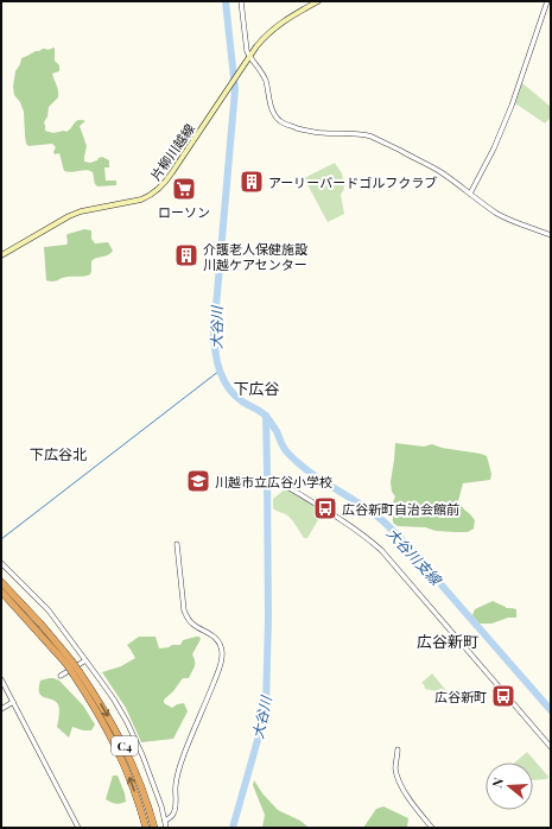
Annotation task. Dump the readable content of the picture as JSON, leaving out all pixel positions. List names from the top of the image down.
{
  "streets": {
    "highway": ["C4"],
    "main road": ["片柳川越線"]
  },
  "districts": ["下広谷", "下広谷北", "広谷新町"],
  "water": ["大谷川", "大谷川支線"],
  "places": {
    "building": ["アーリーバードゴルフクラブ", "介護老人保健施設 川越ケアセンター"],
    "supermarket": ["ローソン"],
    "school or university": ["川越市立広谷小学校"],
    "bus stop": ["広谷新町自治会館前", "広谷新町"]
  },
  "north": "left"
}
